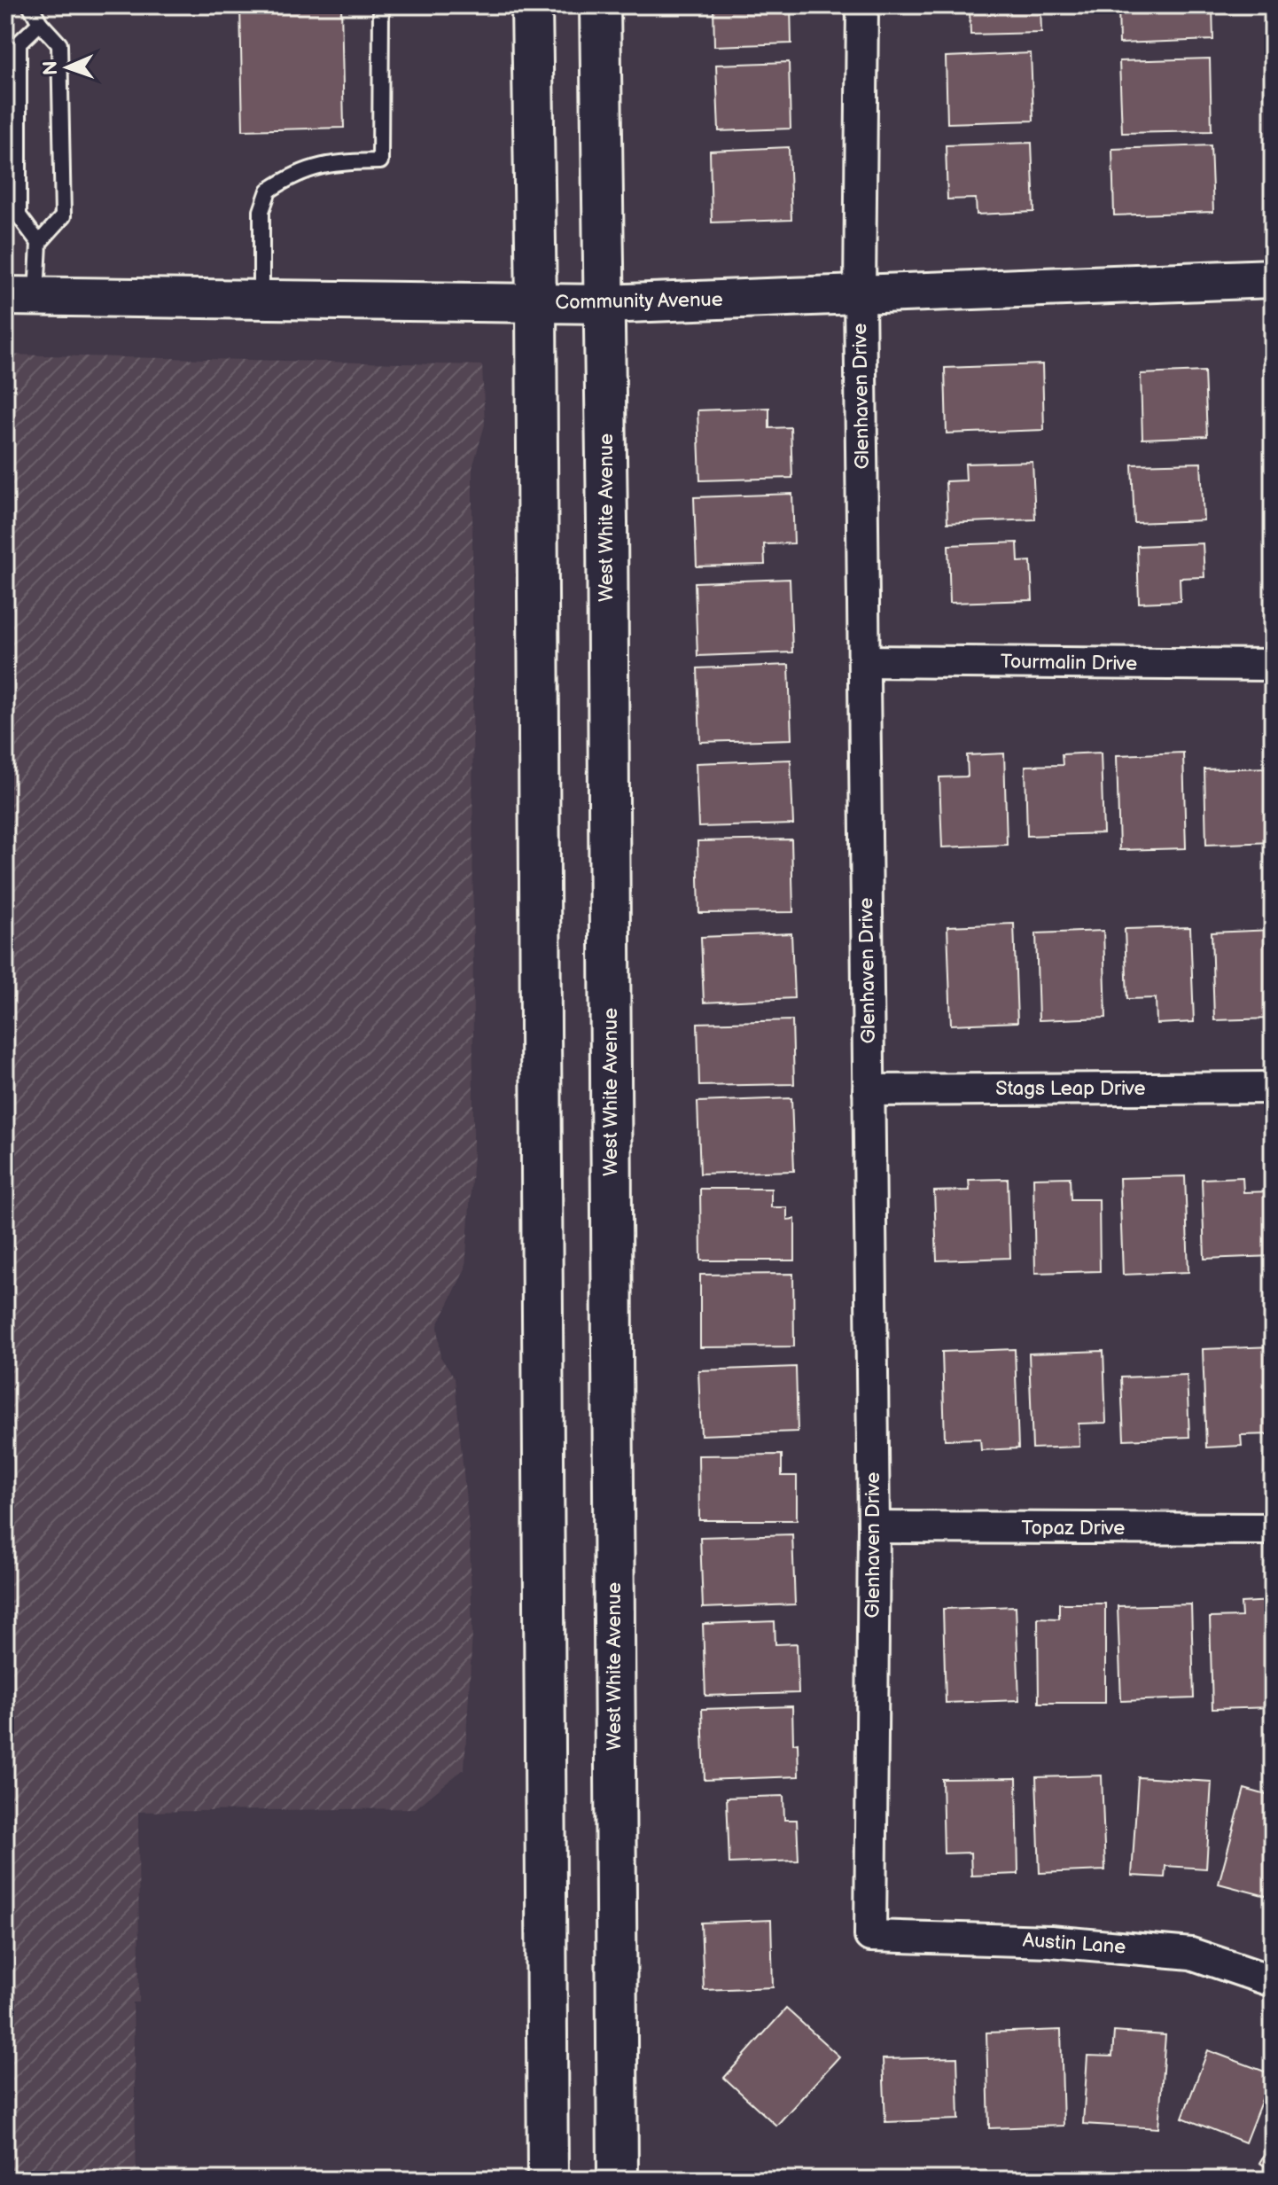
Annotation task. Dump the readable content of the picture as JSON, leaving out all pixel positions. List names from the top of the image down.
{
  "streets": {
    "main road": ["West White Avenue"],
    "street": [
      "Community Avenue",
      "Glenhaven Drive",
      "Tourmalin Drive",
      "Stags Leap Drive",
      "Topaz Drive",
      "Austin Lane"
    ]
  },
  "crossings": [
    ["Community Avenue", "Glenhaven Drive"],
    ["Community Avenue", "West White Avenue"],
    ["Glenhaven Drive", "Tourmalin Drive"],
    ["Glenhaven Drive", "Stags Leap Drive"],
    ["Glenhaven Drive", "Topaz Drive"],
    ["Glenhaven Drive", "Austin Lane"]
  ],
  "north": "left"
}
